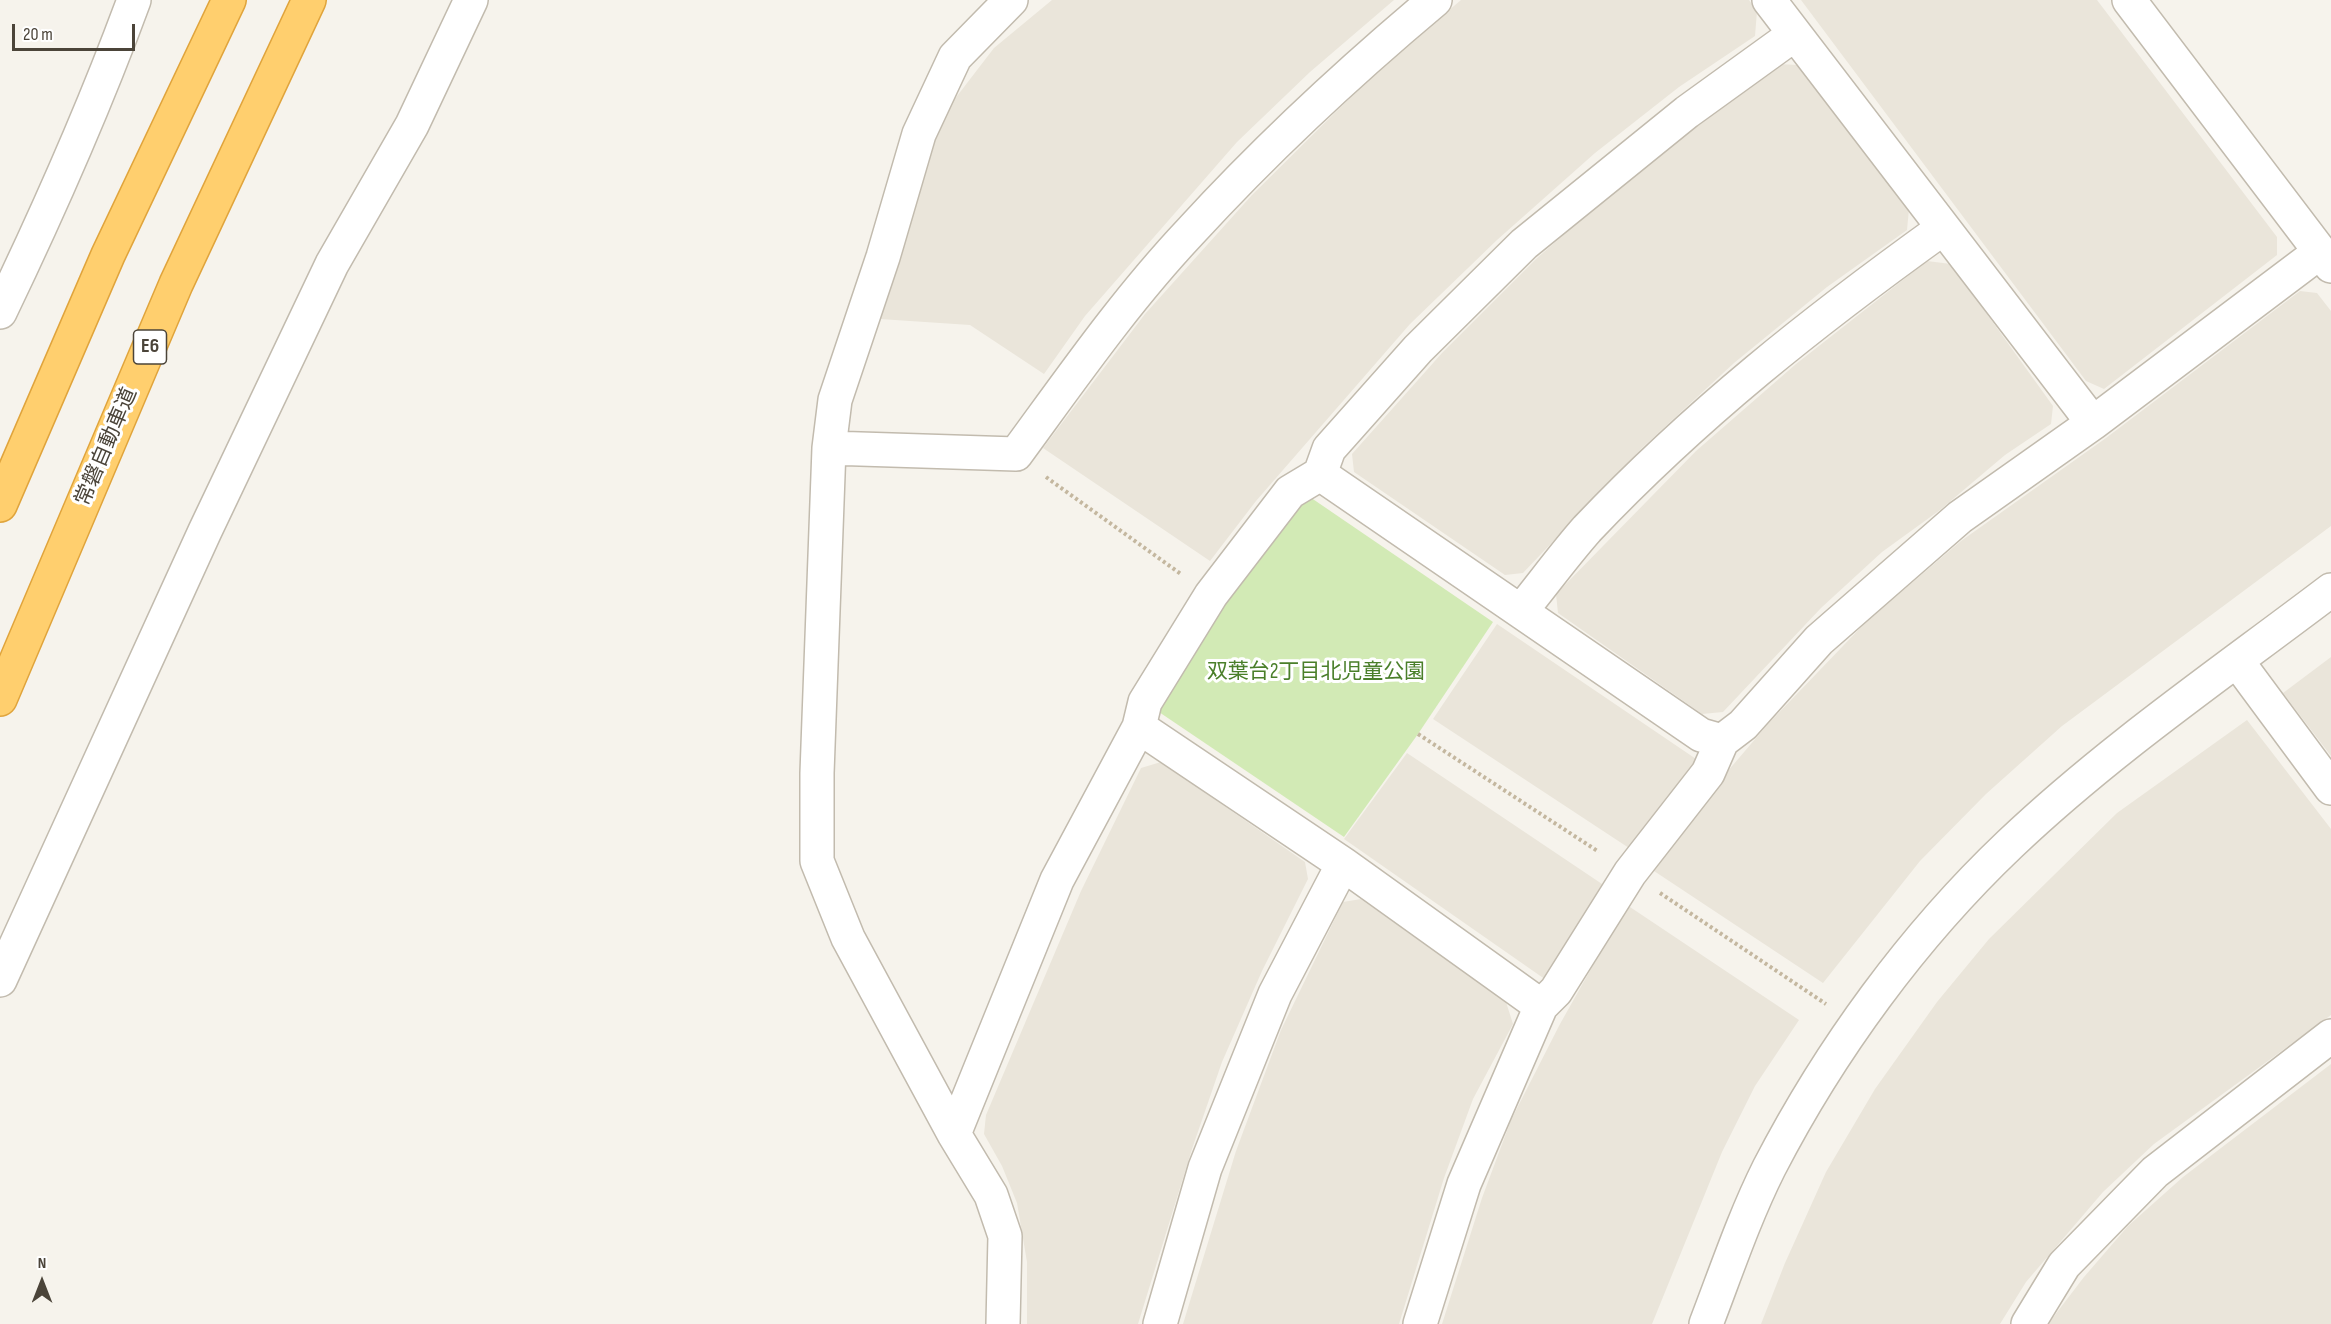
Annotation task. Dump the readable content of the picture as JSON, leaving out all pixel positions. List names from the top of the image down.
{
  "streets": {
    "highway": ["E6", "常磐自動車道"]
  },
  "parks": ["双葉台2丁目北児童公園"],
  "scale_bar": "20 m",
  "north": "top"
}
